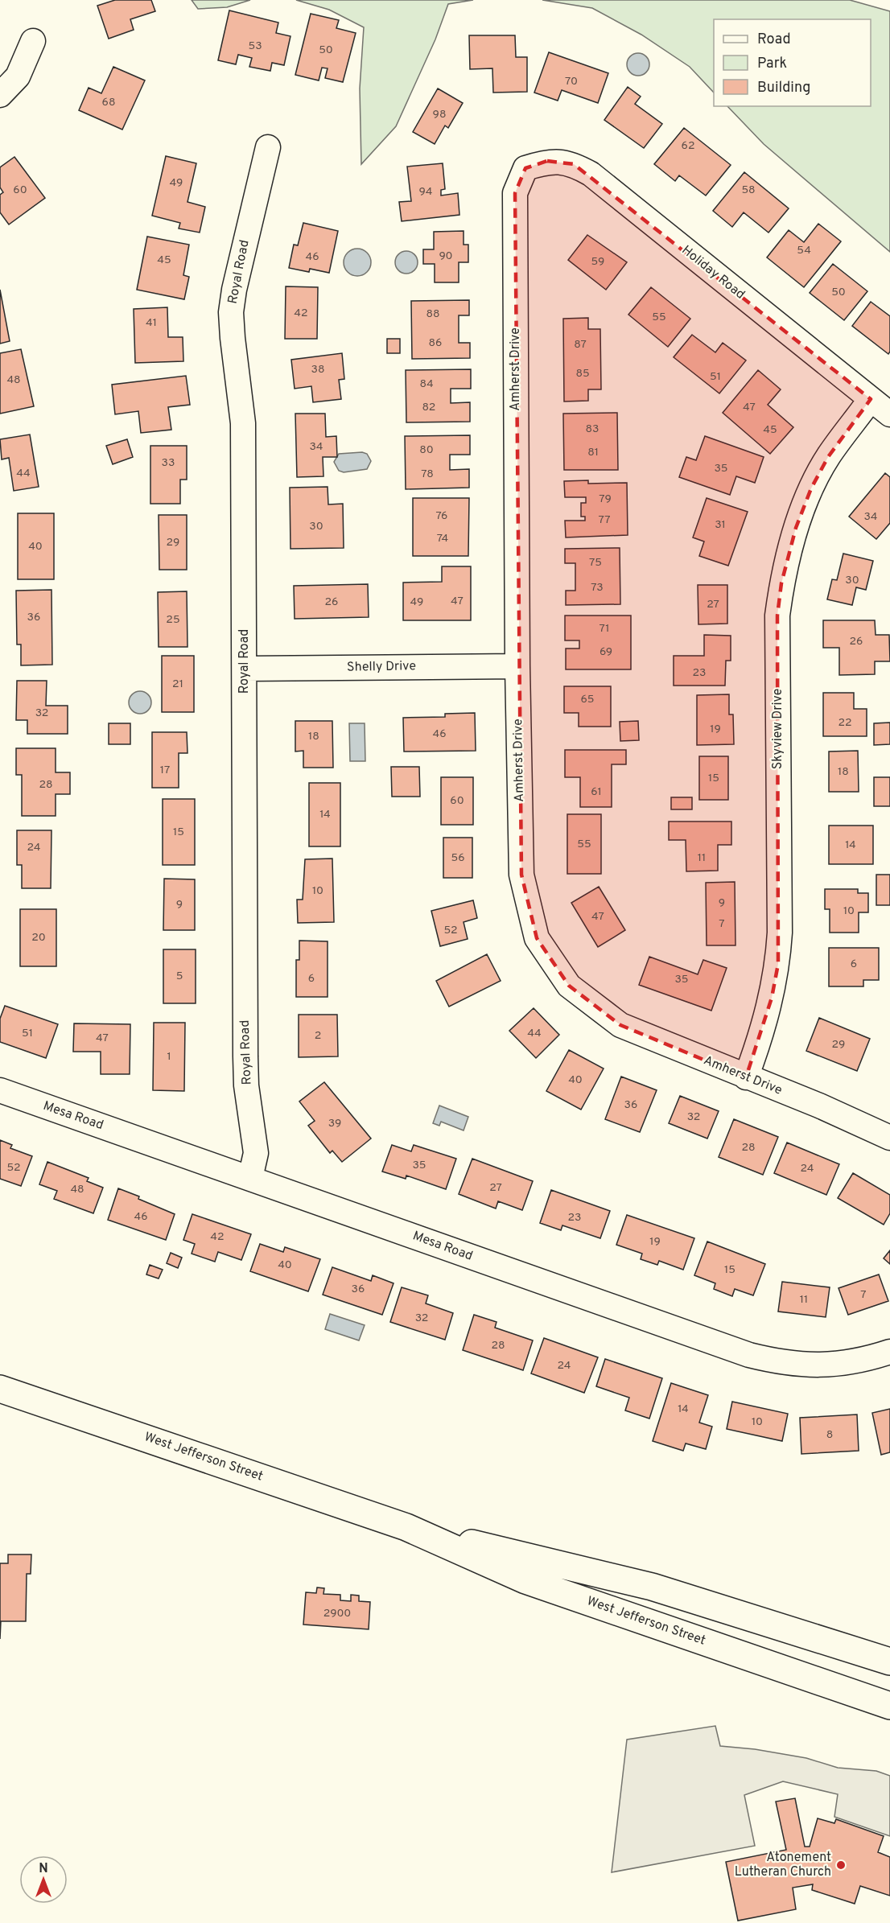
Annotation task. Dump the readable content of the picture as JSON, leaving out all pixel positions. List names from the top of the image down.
{
  "streets": {
    "main road": ["West Jefferson Street"],
    "street": [
      "Royal Road",
      "Holiday Road",
      "Amherst Drive",
      "Shelly Drive",
      "Skyview Drive",
      "Mesa Road"
    ]
  },
  "crossings": [
    ["Royal Road", "Shelly Drive"],
    ["Royal Road", "Mesa Road"],
    ["Holiday Road", "Amherst Drive"],
    ["Holiday Road", "Skyview Drive"],
    ["Amherst Drive", "Shelly Drive"],
    ["Amherst Drive", "Skyview Drive"]
  ],
  "places": ["Atonement Lutheran Church"],
  "house_numbers": [
    "53",
    "50",
    "70",
    "68",
    "98",
    "62",
    "49",
    "60",
    "58",
    "94",
    "54",
    "90",
    "46",
    "45",
    "59",
    "50",
    "42",
    "88",
    "55",
    "41",
    "86",
    "87",
    "38",
    "85",
    "51",
    "48",
    "84",
    "82",
    "47",
    "83",
    "45",
    "34",
    "80",
    "81",
    "33",
    "35",
    "44",
    "78",
    "79",
    "76",
    "34",
    "77",
    "31",
    "30",
    "74",
    "29",
    "40",
    "75",
    "30",
    "73",
    "47",
    "26",
    "49",
    "27",
    "36",
    "25",
    "71",
    "26",
    "69",
    "23",
    "21",
    "65",
    "32",
    "22",
    "19",
    "46",
    "18",
    "17",
    "18",
    "15",
    "28",
    "61",
    "60",
    "14",
    "15",
    "55",
    "14",
    "24",
    "56",
    "11",
    "10",
    "9",
    "9",
    "10",
    "47",
    "7",
    "52",
    "20",
    "6",
    "5",
    "6",
    "35",
    "51",
    "44",
    "2",
    "47",
    "29",
    "1",
    "40",
    "36",
    "32",
    "39",
    "28",
    "35",
    "52",
    "24",
    "27",
    "48",
    "46",
    "23",
    "42",
    "19",
    "40",
    "15",
    "36",
    "7",
    "11",
    "32",
    "28",
    "24",
    "14",
    "10",
    "8",
    "2900"
  ],
  "legend": ["Road", "Park", "Building"],
  "north": "top"
}
